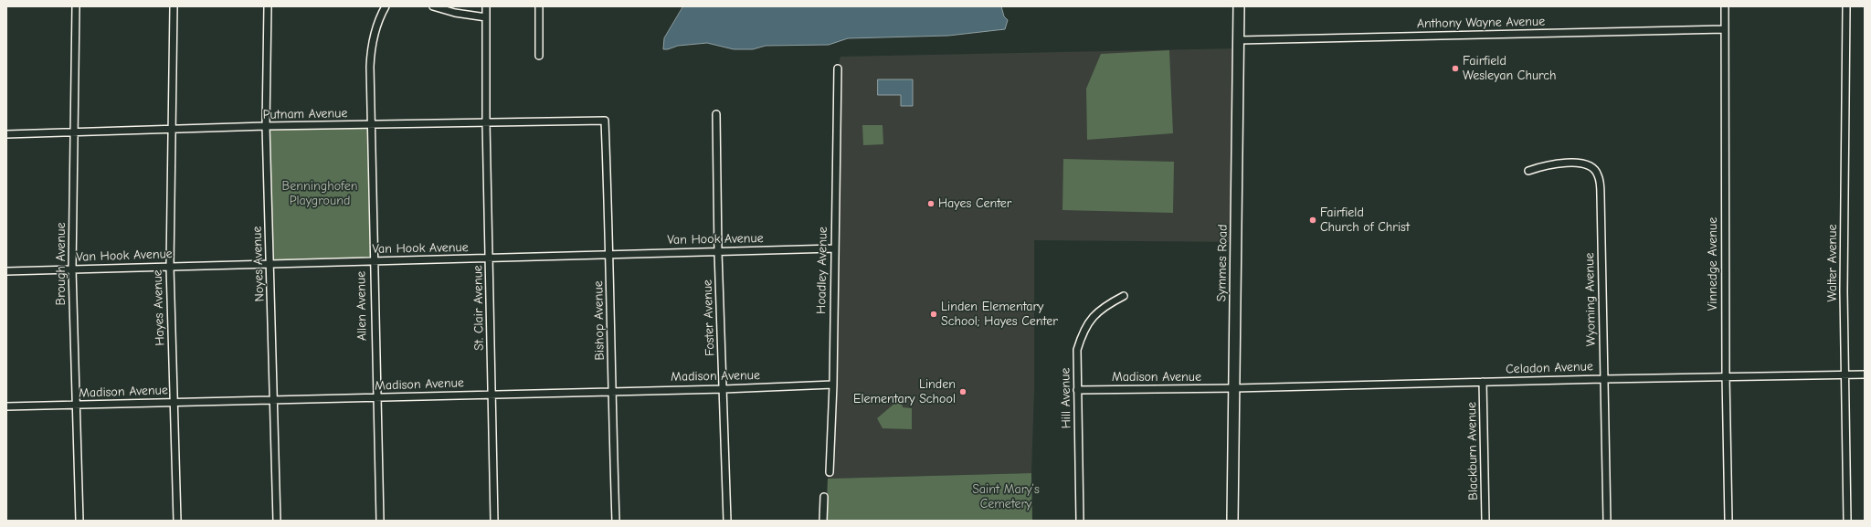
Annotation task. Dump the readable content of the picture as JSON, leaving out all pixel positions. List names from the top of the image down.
{
  "streets": {
    "main road": ["Symmes Road"],
    "street": [
      "Anthony Wayne Avenue",
      "Putnam Avenue",
      "Van Hook Avenue",
      "Walter Avenue",
      "Brough Avenue",
      "Noyes Avenue",
      "Vinnedge Avenue",
      "Hoadley Avenue",
      "Wyoming Avenue",
      "Allen Avenue",
      "Hayes Avenue",
      "St. Clair Avenue",
      "Foster Avenue",
      "Bishop Avenue",
      "Celadon Avenue",
      "Madison Avenue",
      "Hill Avenue",
      "Blackburn Avenue"
    ]
  },
  "crossings": [
    ["Anthony Wayne Avenue", "Symmes Road"],
    ["Anthony Wayne Avenue", "Vinnedge Avenue"],
    ["Putnam Avenue", "Brough Avenue"],
    ["Putnam Avenue", "Noyes Avenue"],
    ["Putnam Avenue", "Allen Avenue"],
    ["Putnam Avenue", "Hayes Avenue"],
    ["Putnam Avenue", "St. Clair Avenue"],
    ["Putnam Avenue", "Bishop Avenue"],
    ["Van Hook Avenue", "Brough Avenue"],
    ["Van Hook Avenue", "Noyes Avenue"],
    ["Van Hook Avenue", "Hoadley Avenue"],
    ["Van Hook Avenue", "Allen Avenue"],
    ["Van Hook Avenue", "Hayes Avenue"],
    ["Van Hook Avenue", "St. Clair Avenue"],
    ["Van Hook Avenue", "Foster Avenue"],
    ["Van Hook Avenue", "Bishop Avenue"],
    ["Symmes Road", "Celadon Avenue"],
    ["Symmes Road", "Madison Avenue"],
    ["Walter Avenue", "Celadon Avenue"],
    ["Brough Avenue", "Madison Avenue"],
    ["Noyes Avenue", "Madison Avenue"],
    ["Vinnedge Avenue", "Celadon Avenue"],
    ["Hoadley Avenue", "Madison Avenue"],
    ["Wyoming Avenue", "Celadon Avenue"],
    ["Allen Avenue", "Madison Avenue"],
    ["Hayes Avenue", "Madison Avenue"],
    ["St. Clair Avenue", "Madison Avenue"],
    ["Foster Avenue", "Madison Avenue"],
    ["Bishop Avenue", "Madison Avenue"],
    ["Celadon Avenue", "Madison Avenue"],
    ["Celadon Avenue", "Blackburn Avenue"],
    ["Madison Avenue", "Hill Avenue"]
  ],
  "parks": ["Benninghofen Playground", "Saint Mary’s Cemetery"],
  "places": [
    "Fairfield Wesleyan Church",
    "Hayes Center",
    "Fairfield Church of Christ",
    "Linden Elementary School; Hayes Center",
    "Linden Elementary School"
  ]
}
